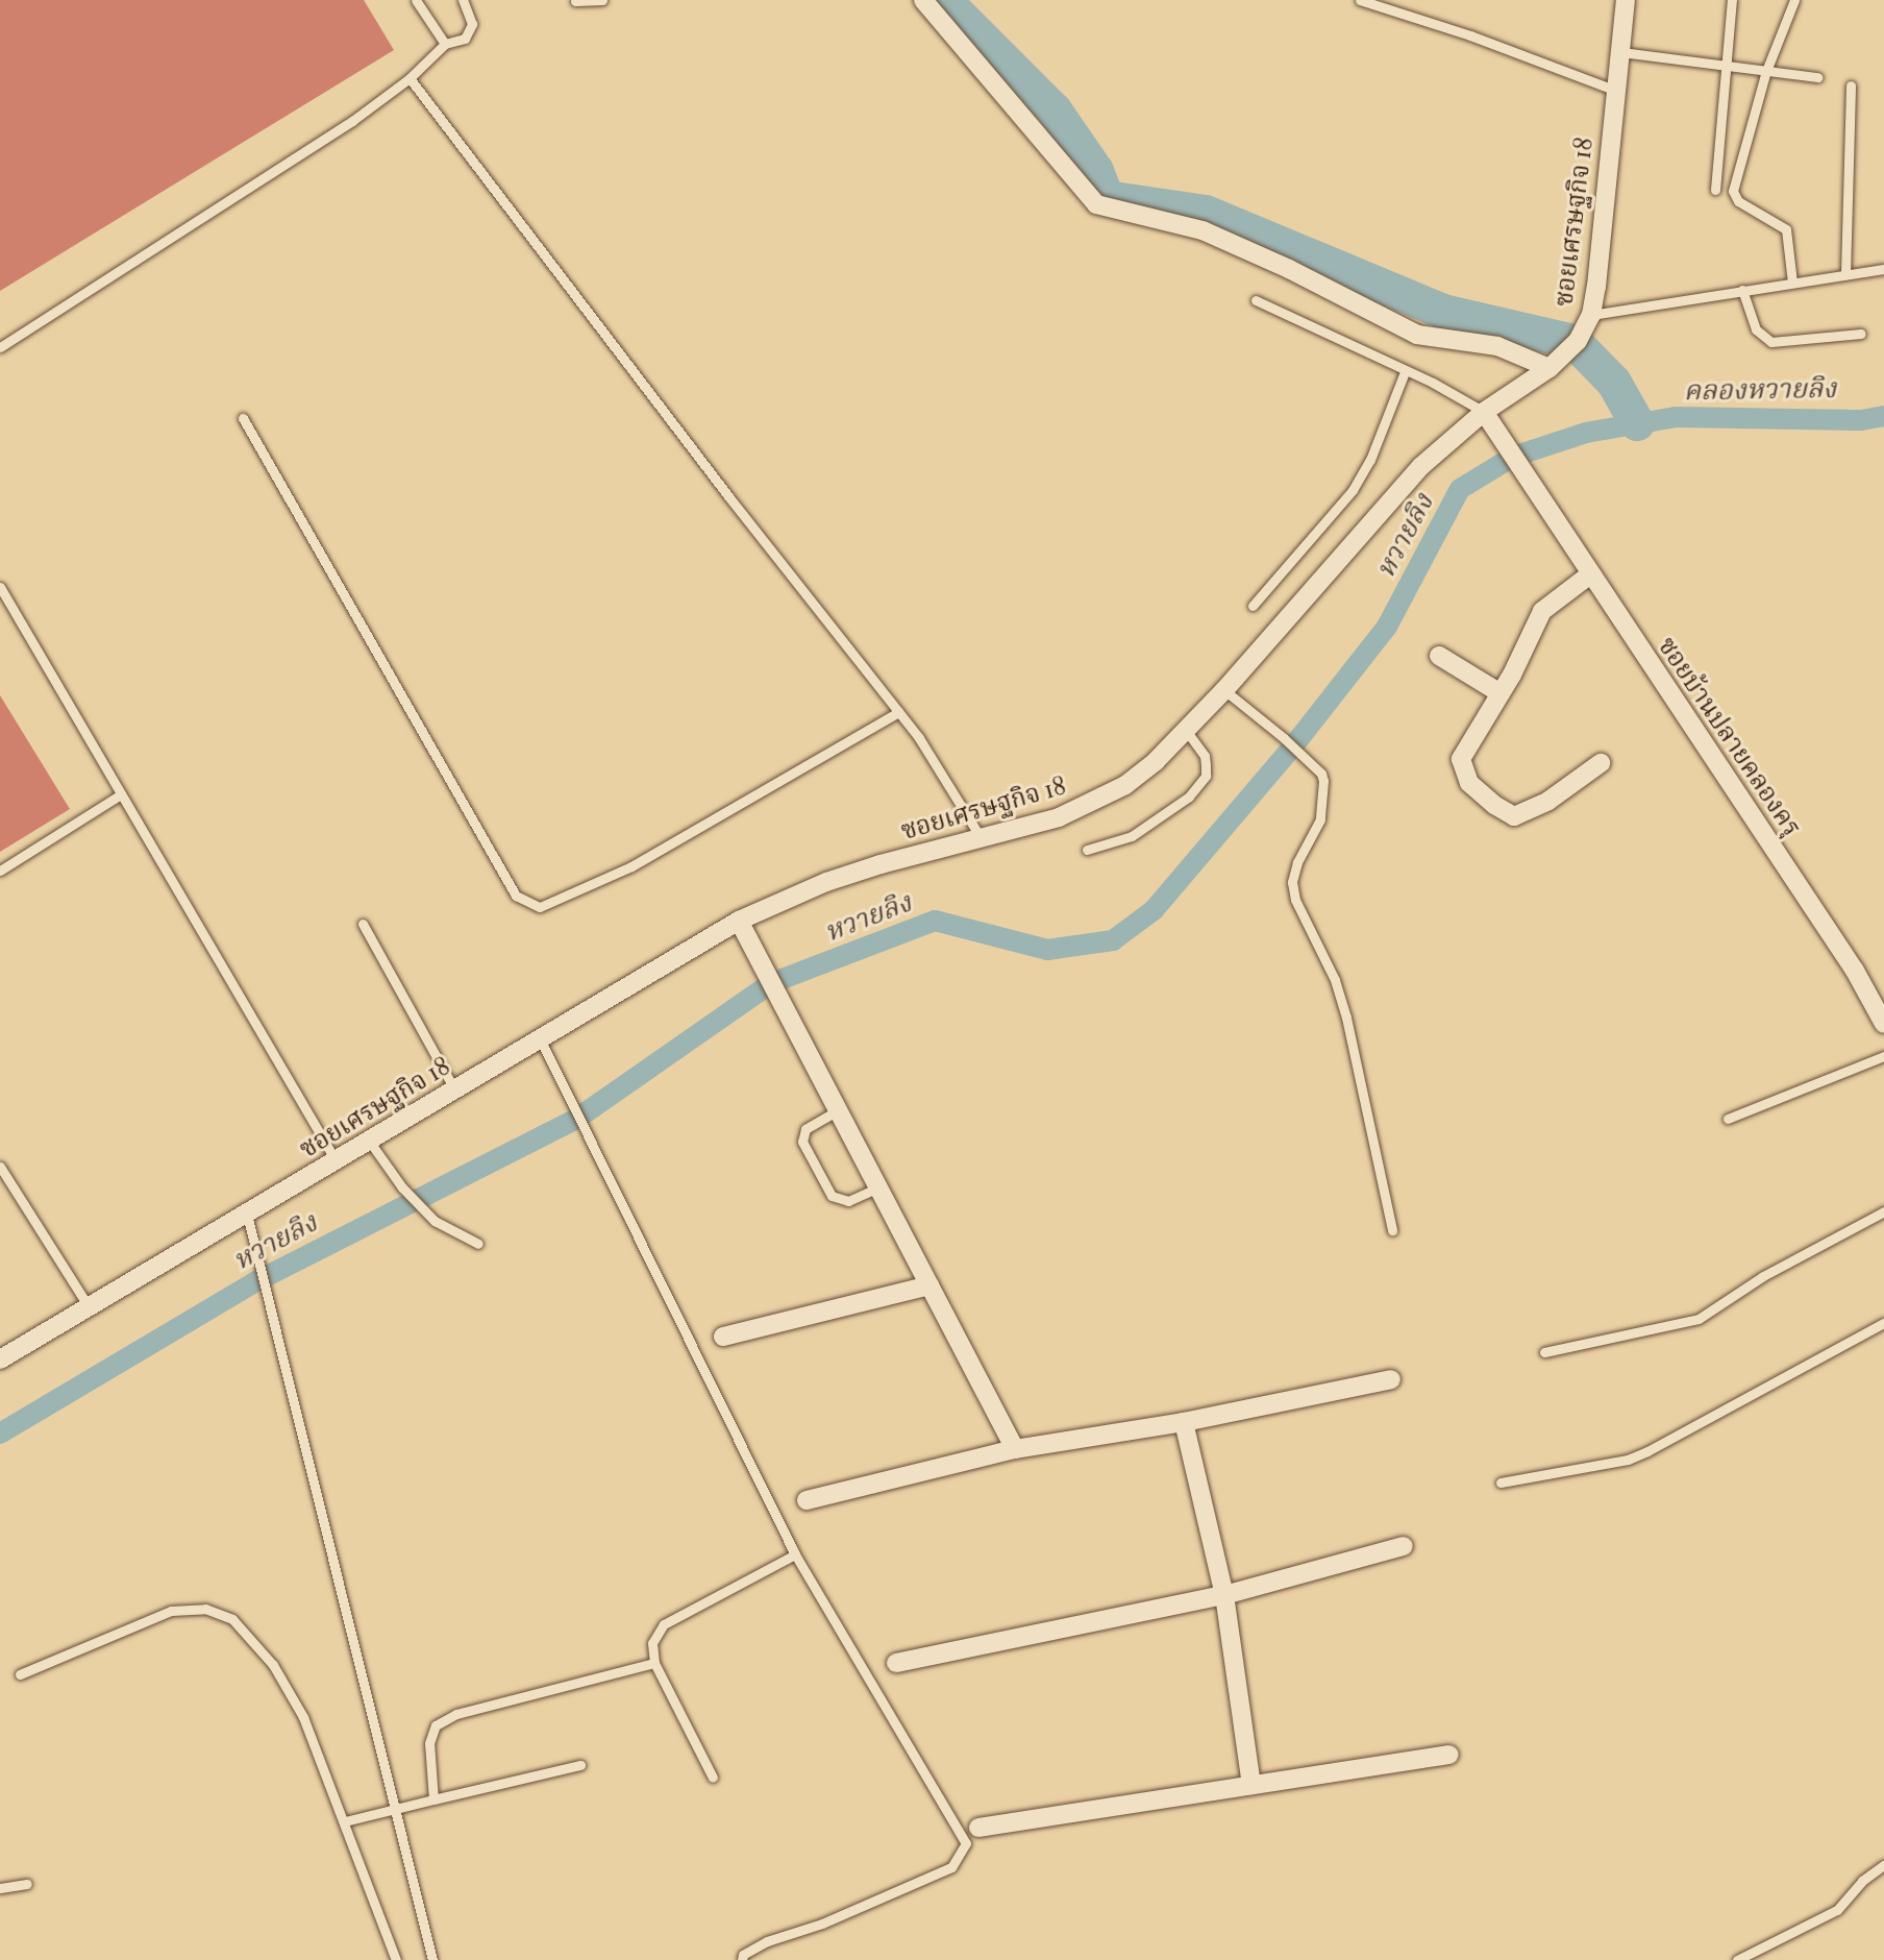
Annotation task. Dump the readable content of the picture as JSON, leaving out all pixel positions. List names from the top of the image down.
{
  "streets": {
    "street": ["ซอยเศรษฐกิจ 18", "ซอยบ้านปลายคลองครุ"]
  },
  "crossings": [
    ["ซอยเศรษฐกิจ 18", "ซอยบ้านปลายคลองครุ"]
  ],
  "water": ["คลองหวายลิง", "หวายลิง"]
}
